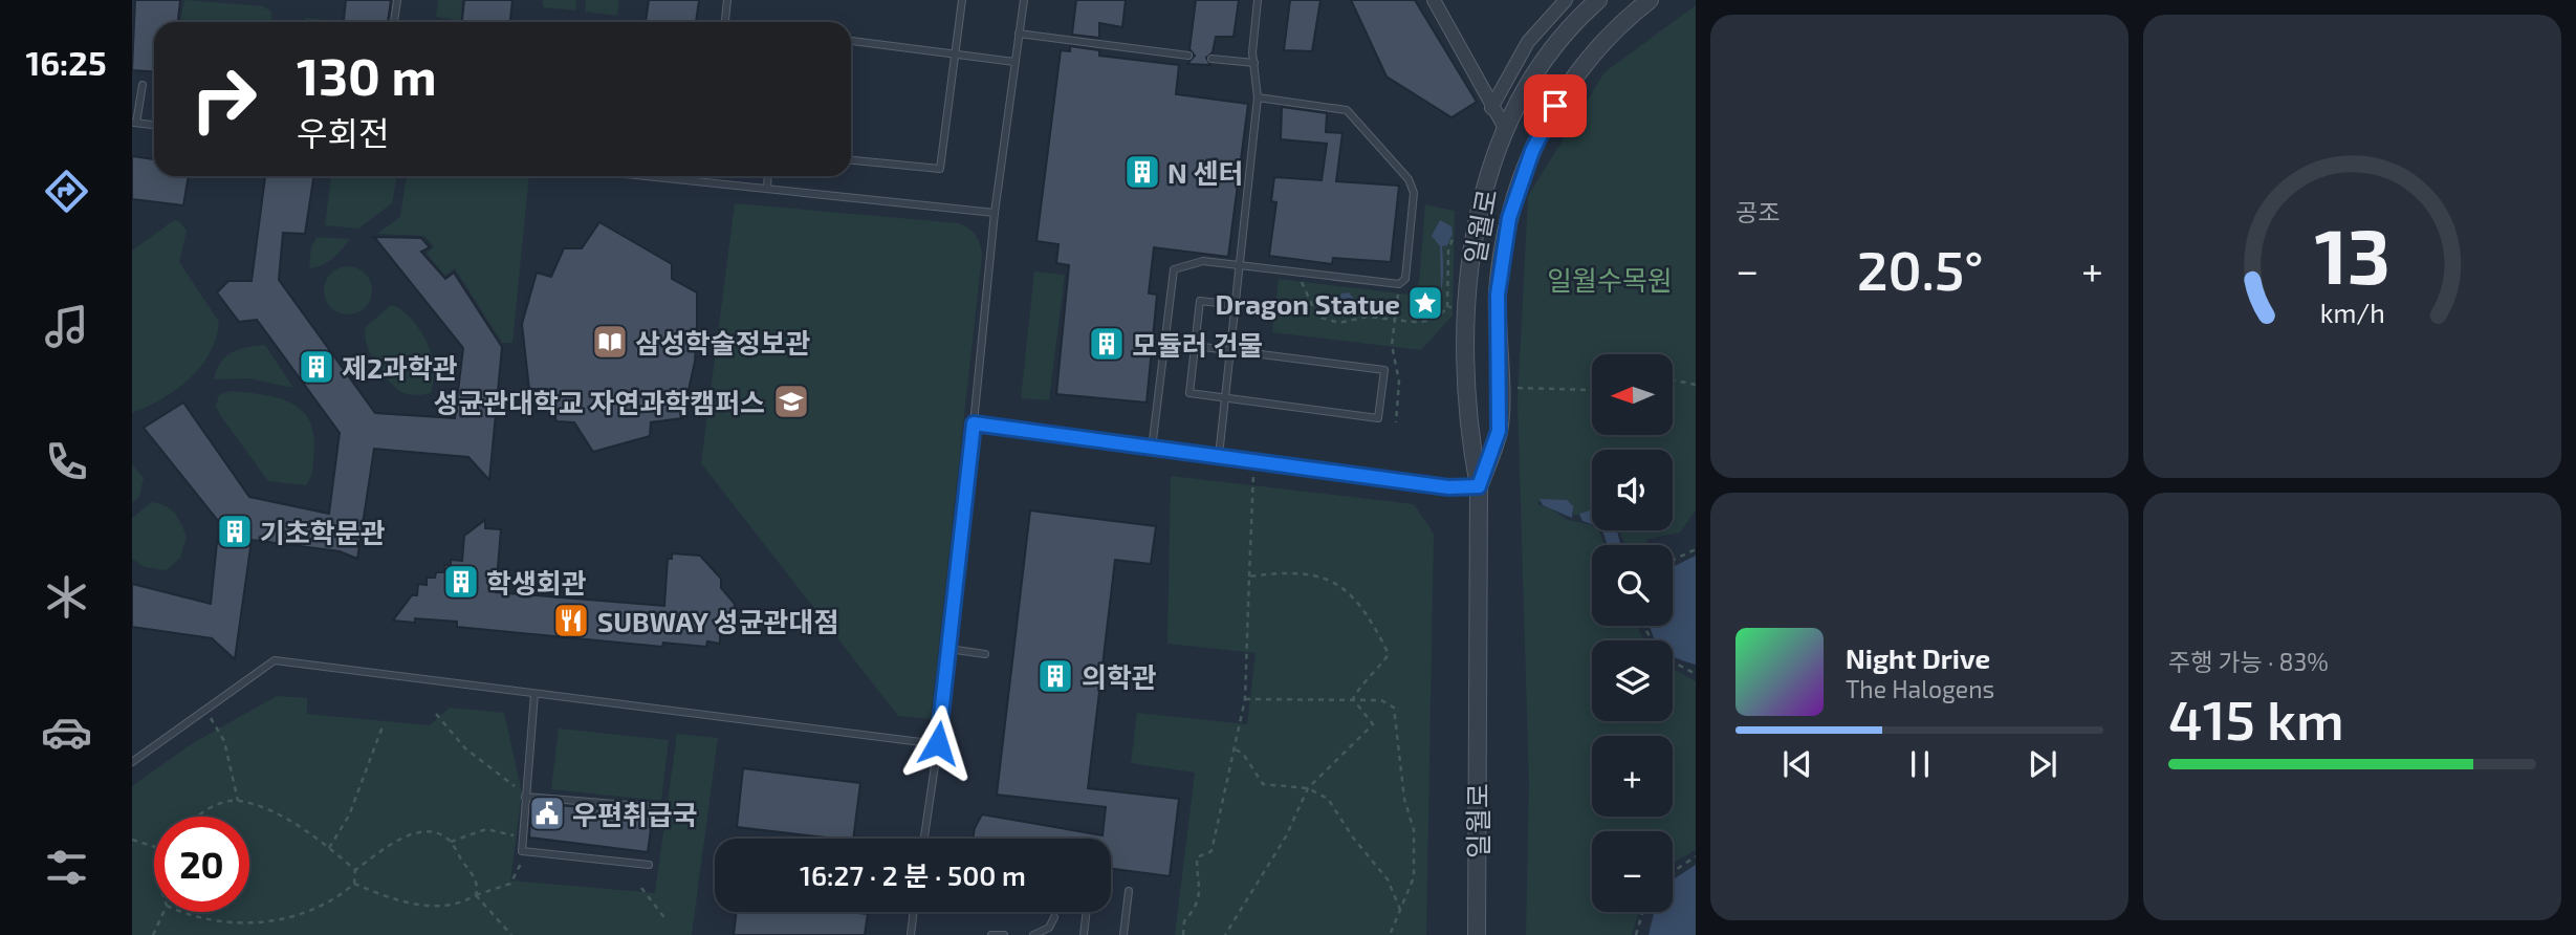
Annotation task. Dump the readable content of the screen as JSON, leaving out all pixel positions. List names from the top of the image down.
{
  "streets": {
    "street": ["일월로"]
  },
  "parks": ["일월수목원"],
  "places": {
    "building": [
      "N 센터",
      "모듈러 건물",
      "제2과학관",
      "기초학문관",
      "학생회관",
      "의학관"
    ],
    "place": ["Dragon Statue"],
    "library": ["삼성학술정보관"],
    "school or university": ["성균관대학교 자연과학캠퍼스"],
    "restaurant": ["SUBWAY 성균관대점"],
    "public building": ["우편취급국"]
  },
  "north": "left",
  "page": {
    "tabs": "16:25",
    "tile": [
      "공조",
      ["주행 가능 · 83%", "415 km"]
    ],
    "turn": ["130 m", "우회전"],
    "heat": ["−", "20.5°", "+"],
    "map_buttons": ["+", "−"],
    "song": ["Night Drive", "The Halogens"],
    "limit": "20",
    "trip": "16:27 · 2 분 · 500 m",
    "gauge": ["13", "km/h"]
  }
}
